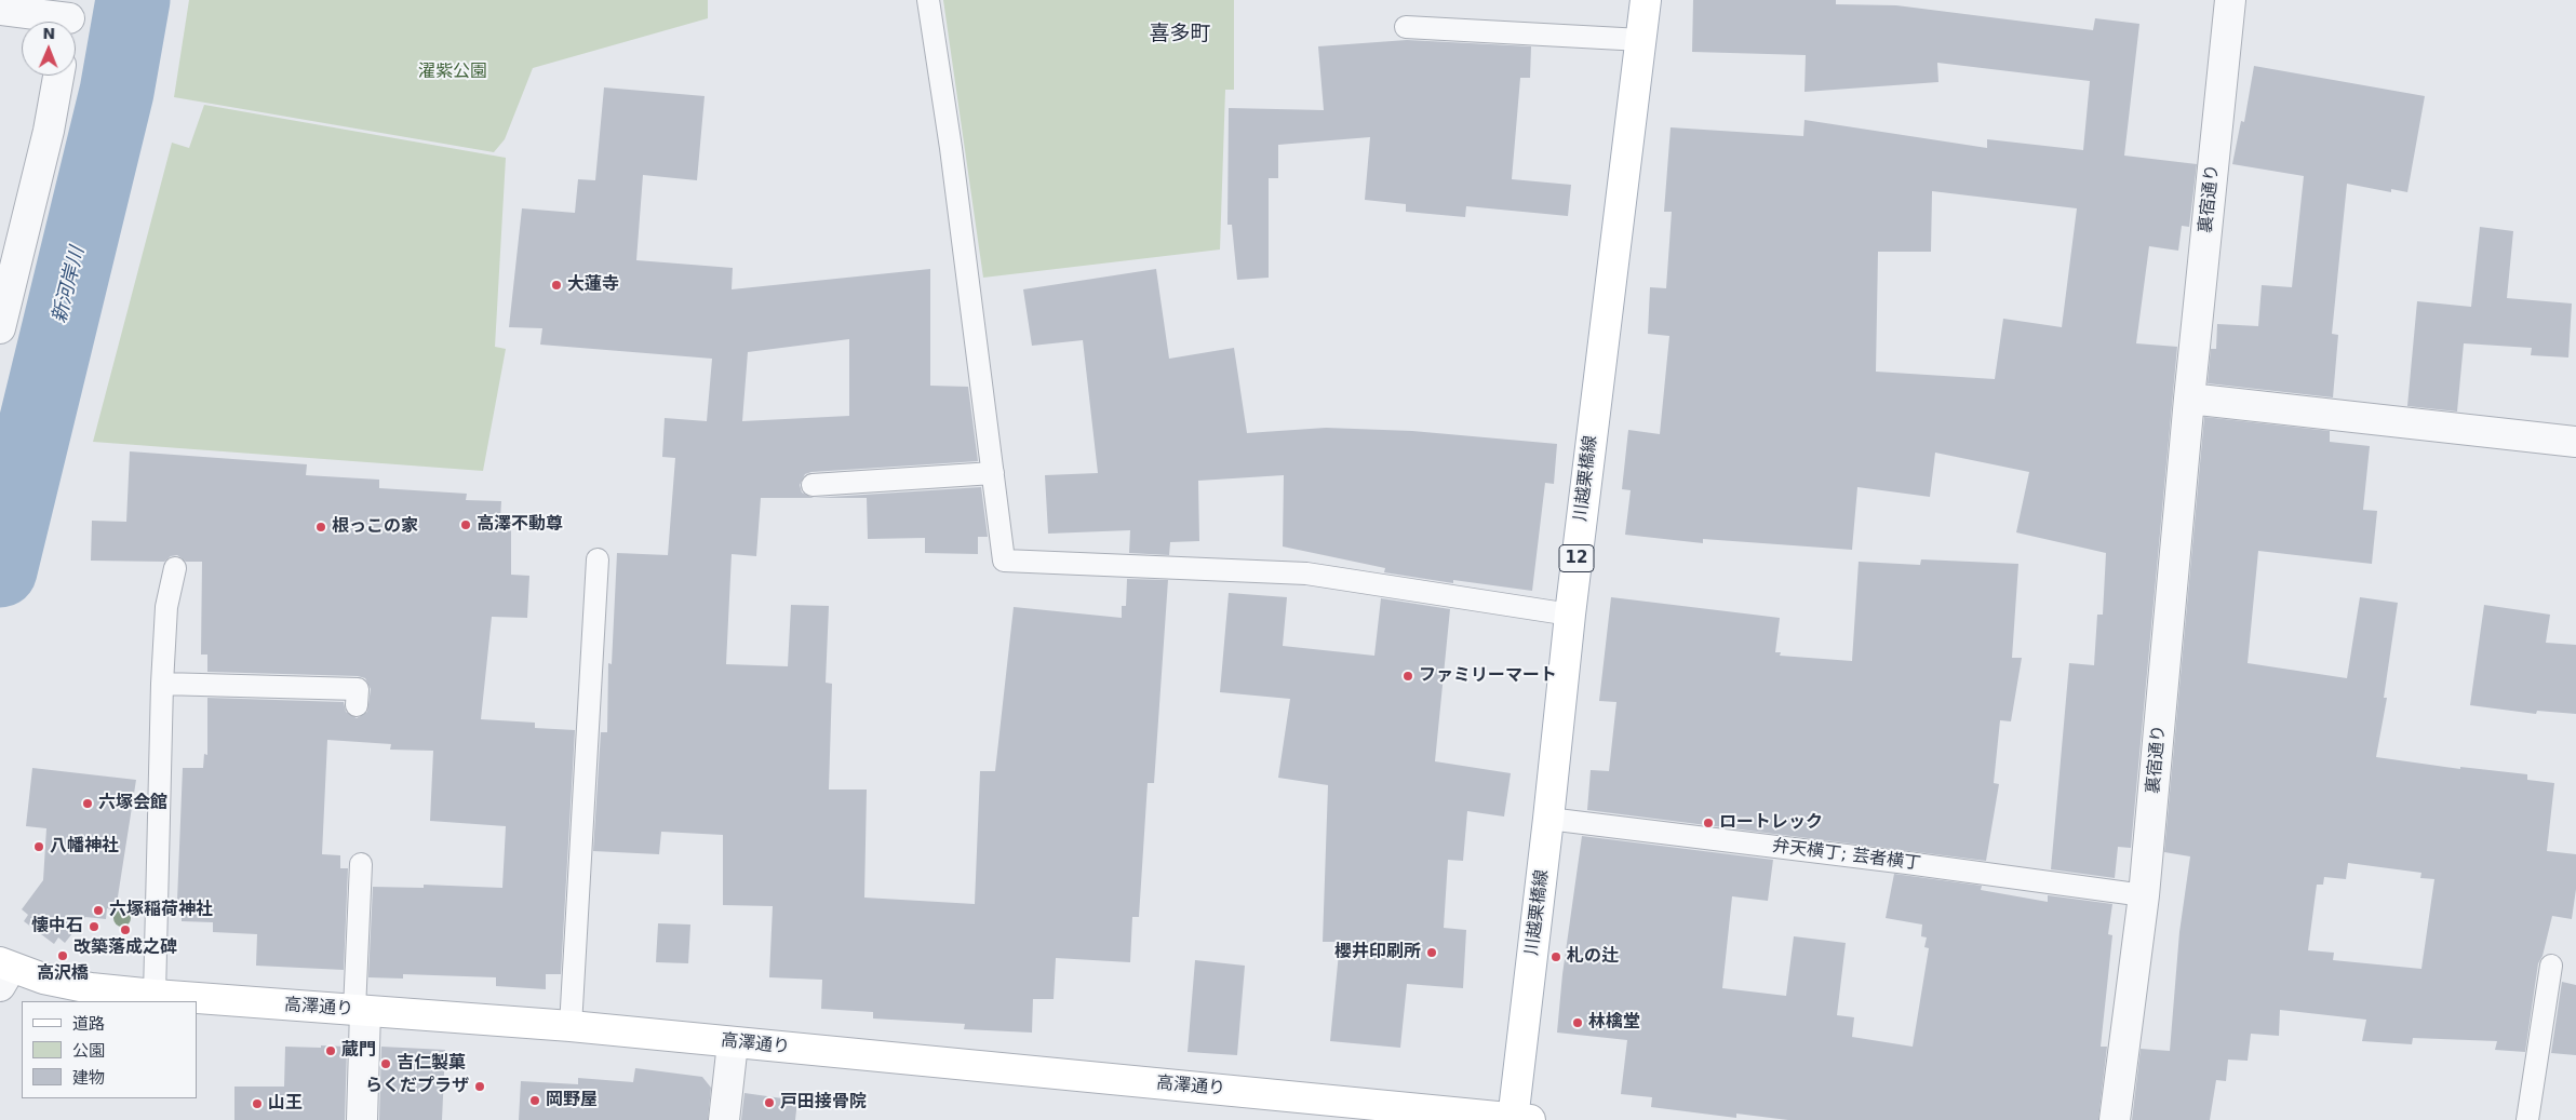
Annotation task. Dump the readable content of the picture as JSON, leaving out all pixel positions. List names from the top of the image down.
{
  "streets": {
    "street": [
      "裏宿通り",
      "川越栗橋線",
      "12",
      "高澤通り"
    ],
    "lane": ["弁天横丁; 芸者横丁"]
  },
  "crossings": [
    ["裏宿通り", "弁天横丁; 芸者横丁"],
    ["川越栗橋線", "弁天横丁; 芸者横丁"],
    ["川越栗橋線", "高澤通り"]
  ],
  "districts": ["喜多町"],
  "water": ["新河岸川"],
  "parks": ["濯紫公園"],
  "places": [
    "大蓮寺",
    "高澤不動尊",
    "根っこの家",
    "ファミリーマート",
    "六塚会館",
    "ロートレック",
    "八幡神社",
    "六塚稲荷神社",
    "懐中石",
    "改築落成之碑",
    "櫻井印刷所",
    "高沢橋",
    "札の辻",
    "林檎堂",
    "蔵門",
    "吉仁製菓",
    "らくだプラザ",
    "岡野屋",
    "戸田接骨院",
    "山王"
  ],
  "legend": ["道路", "公園", "建物"],
  "north": "top"
}
